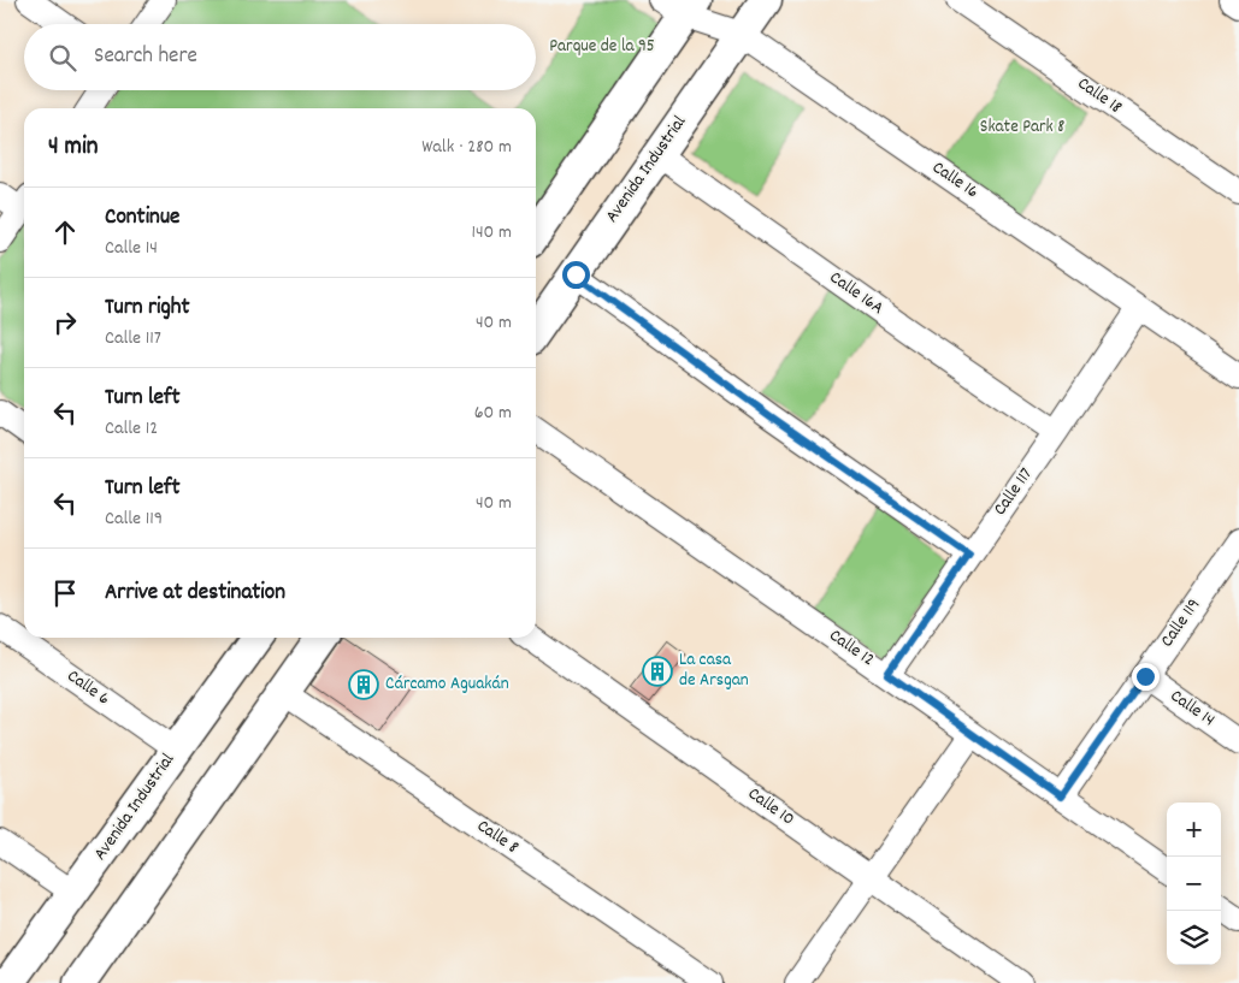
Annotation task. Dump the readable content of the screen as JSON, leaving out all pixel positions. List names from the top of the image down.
{
  "streets": {
    "street": [
      "Calle 18",
      "Avenida Industrial",
      "Calle 16",
      "Calle 16A",
      "Calle 117",
      "Calle 119",
      "Calle 12",
      "Calle 6",
      "Calle 14",
      "Calle 10",
      "Calle 8"
    ]
  },
  "crossings": [
    ["Avenida Industrial", "Calle 16"],
    ["Avenida Industrial", "Calle 16A"],
    ["Avenida Industrial", "Calle 6"],
    ["Calle 16", "Calle 117"],
    ["Calle 16A", "Calle 117"],
    ["Calle 117", "Calle 12"],
    ["Calle 119", "Calle 12"],
    ["Calle 119", "Calle 14"]
  ],
  "parks": ["Parque de la 95", "Skate Park 8"],
  "places": {
    "building": ["La casa de Arsgan", "Cárcamo Aguakán"]
  },
  "page": {
    "search": "Search here",
    "heading": ["4 min", "Walk · 280 m"],
    "list": [
      ["Continue", "Calle 14", "140 m"],
      ["Turn right", "Calle 117", "40 m"],
      ["Turn left", "Calle 12", "60 m"],
      ["Turn left", "Calle 119", "40 m"],
      "Arrive at destination"
    ],
    "map_buttons": ["+", "−"]
  }
}
